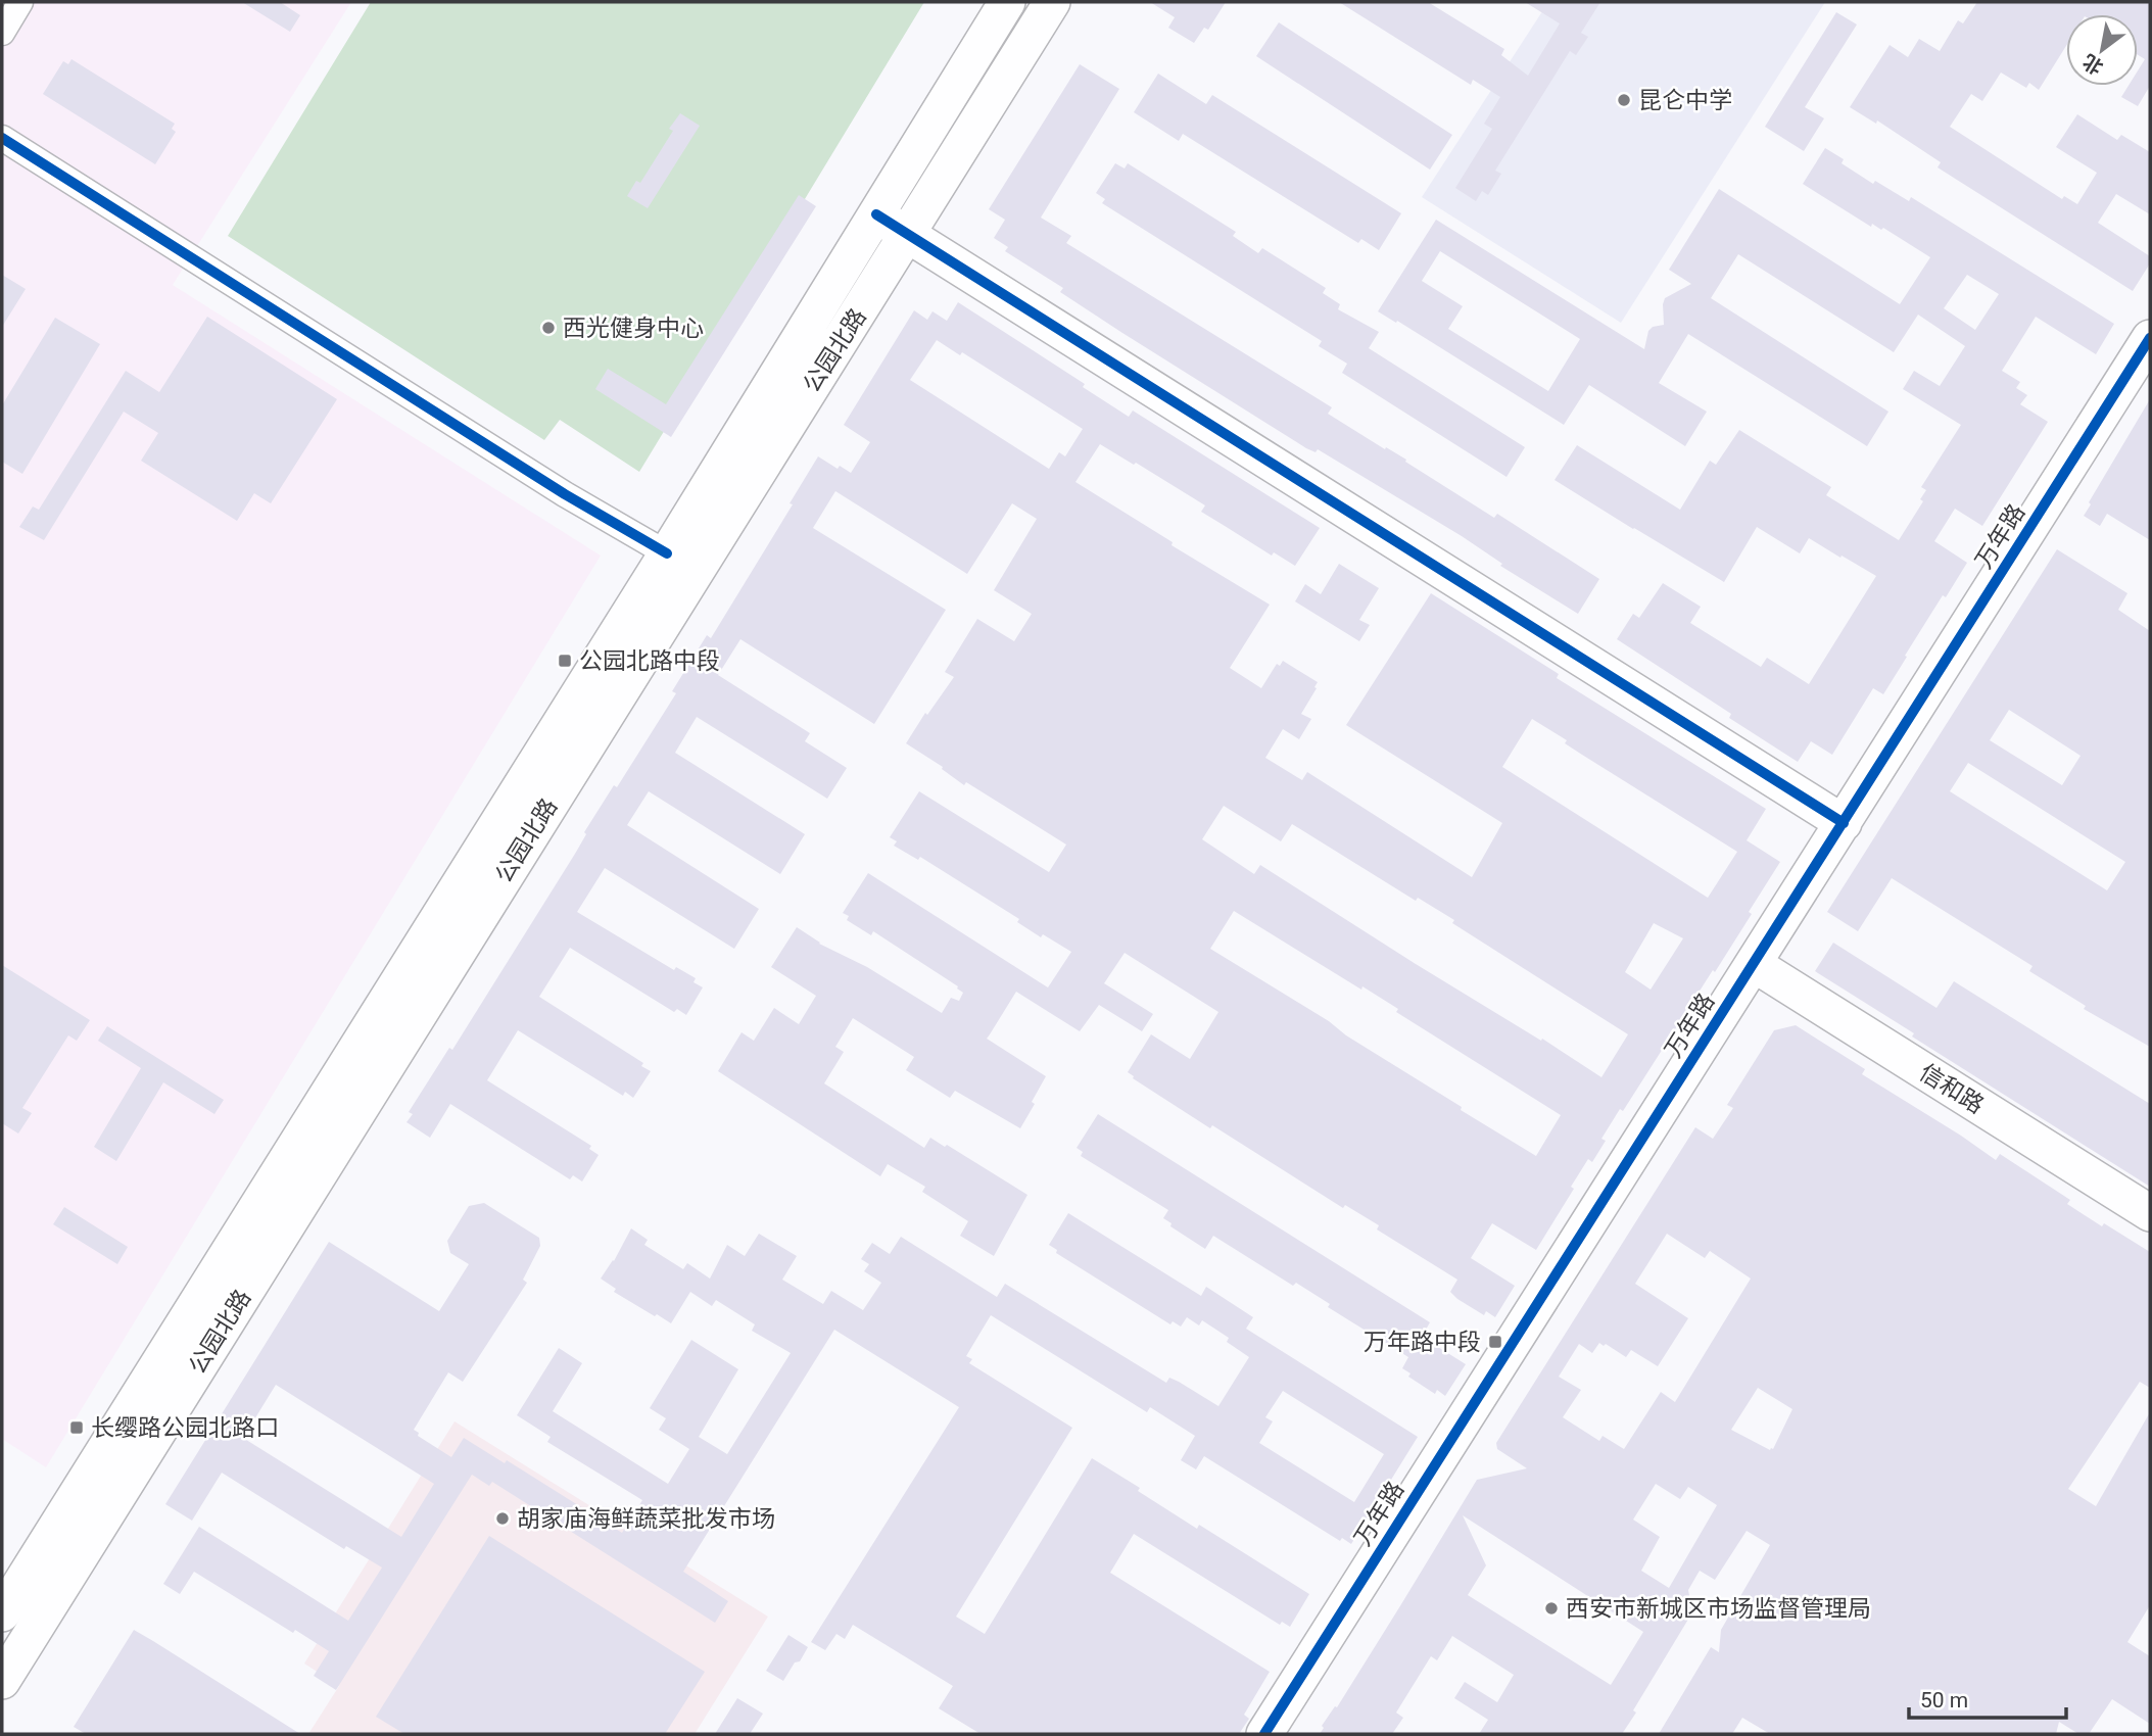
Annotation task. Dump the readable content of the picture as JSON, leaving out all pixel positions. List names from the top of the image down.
{
  "streets": {
    "main road": ["公园北路", "万年路", "信和路"]
  },
  "crossings": [
    ["万年路", "信和路"]
  ],
  "places": {
    "other": [
      "昆仑中学",
      "西光健身中心",
      "胡家庙海鲜蔬菜批发市场",
      "西安市新城区市场监督管理局"
    ],
    "transit": ["公园北路中段", "万年路中段", "长缨路公园北路口"]
  },
  "scale_bar": "50 m",
  "north": "bottom left"
}
